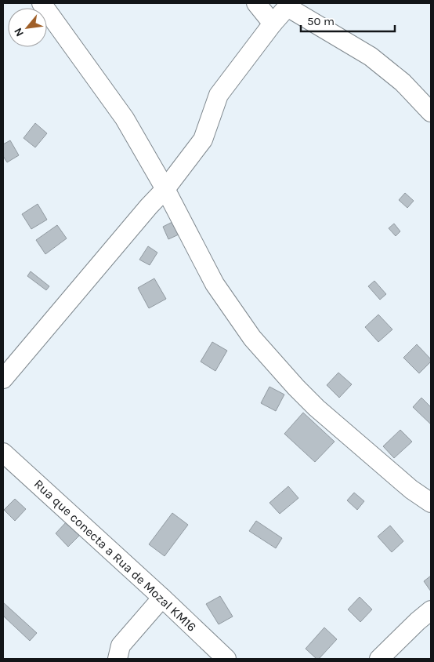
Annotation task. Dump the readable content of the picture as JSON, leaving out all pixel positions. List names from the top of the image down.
{
  "streets": {
    "street": ["Rua que conecta a Rua de Mozal KM16"]
  },
  "scale_bar": "50 m",
  "north": "bottom left"
}
